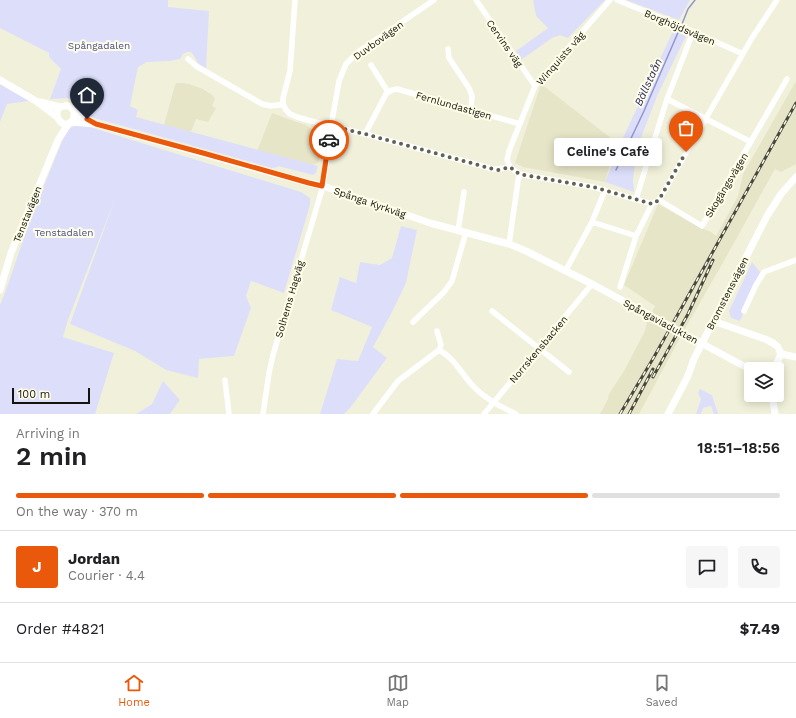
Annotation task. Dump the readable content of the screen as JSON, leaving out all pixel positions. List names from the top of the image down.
{
  "streets": {
    "street": [
      "Borghöjdsvägen",
      "Duvbovägen",
      "Cervins väg",
      "Winquists väg",
      "Fernlundastigen",
      "Skogängsvägen",
      "Spånga Kyrkväg",
      "Tenstavägen",
      "Bromstensvägen",
      "Solhems Hagväg",
      "Spångaviadukten",
      "Norrskensbacken"
    ]
  },
  "crossings": [
    ["Duvbovägen", "Spånga Kyrkväg"],
    ["Duvbovägen", "Solhems Hagväg"],
    ["Cervins väg", "Winquists väg"],
    ["Winquists väg", "Fernlundastigen"],
    ["Spånga Kyrkväg", "Tenstavägen"],
    ["Spånga Kyrkväg", "Solhems Hagväg"],
    ["Spånga Kyrkväg", "Spångaviadukten"],
    ["Spånga Kyrkväg", "Norrskensbacken"]
  ],
  "water": ["Bällstaån"],
  "parks": ["Spångadalen", "Tenstadalen"],
  "places": ["Celine's Cafè"],
  "scale_bar": "100 m",
  "page": {
    "bubble": "Celine's Cafè",
    "scale": "100 m",
    "heading": ["2 min", "Arriving in", "18:51–18:56"],
    "panel": [
      "Jordan",
      "Courier · 4.4",
      "Order #4821",
      "$7.49"
    ],
    "bar": "On the way · 370 m",
    "round": "J",
    "tabs": ["Home", "Map", "Saved"]
  }
}
